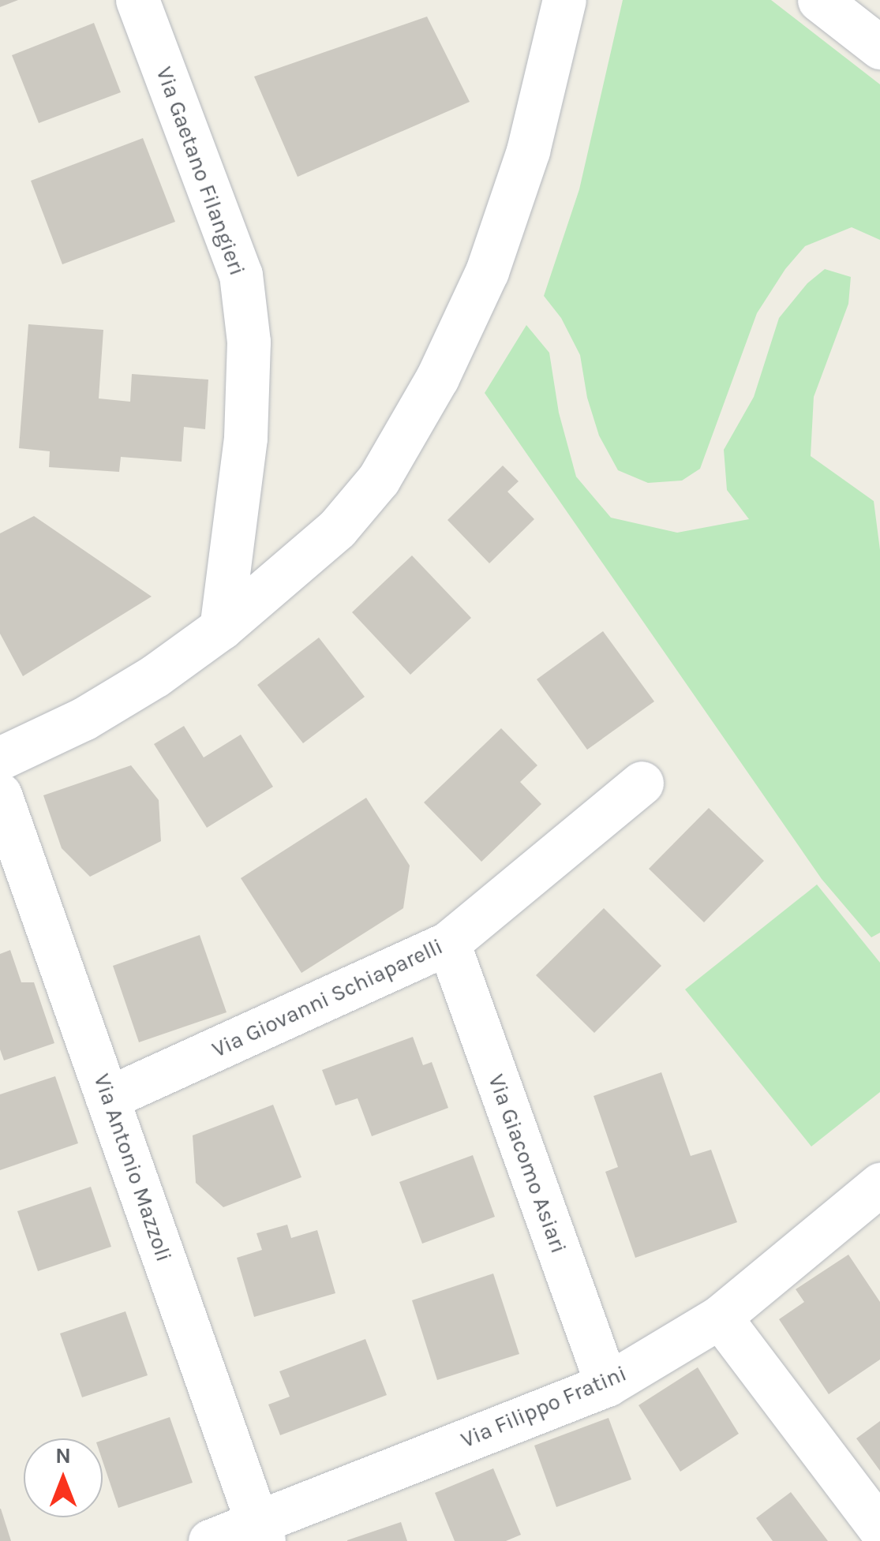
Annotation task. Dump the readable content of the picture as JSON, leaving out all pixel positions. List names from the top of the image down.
{
  "streets": {
    "street": [
      "Via Gaetano Filangieri",
      "Via Giovanni Schiaparelli",
      "Via Giacomo Asiari",
      "Via Antonio Mazzoli",
      "Via Filippo Fratini"
    ]
  },
  "crossings": [
    ["Via Giovanni Schiaparelli", "Via Giacomo Asiari"],
    ["Via Giovanni Schiaparelli", "Via Antonio Mazzoli"],
    ["Via Giacomo Asiari", "Via Filippo Fratini"],
    ["Via Antonio Mazzoli", "Via Filippo Fratini"]
  ],
  "north": "top"
}
